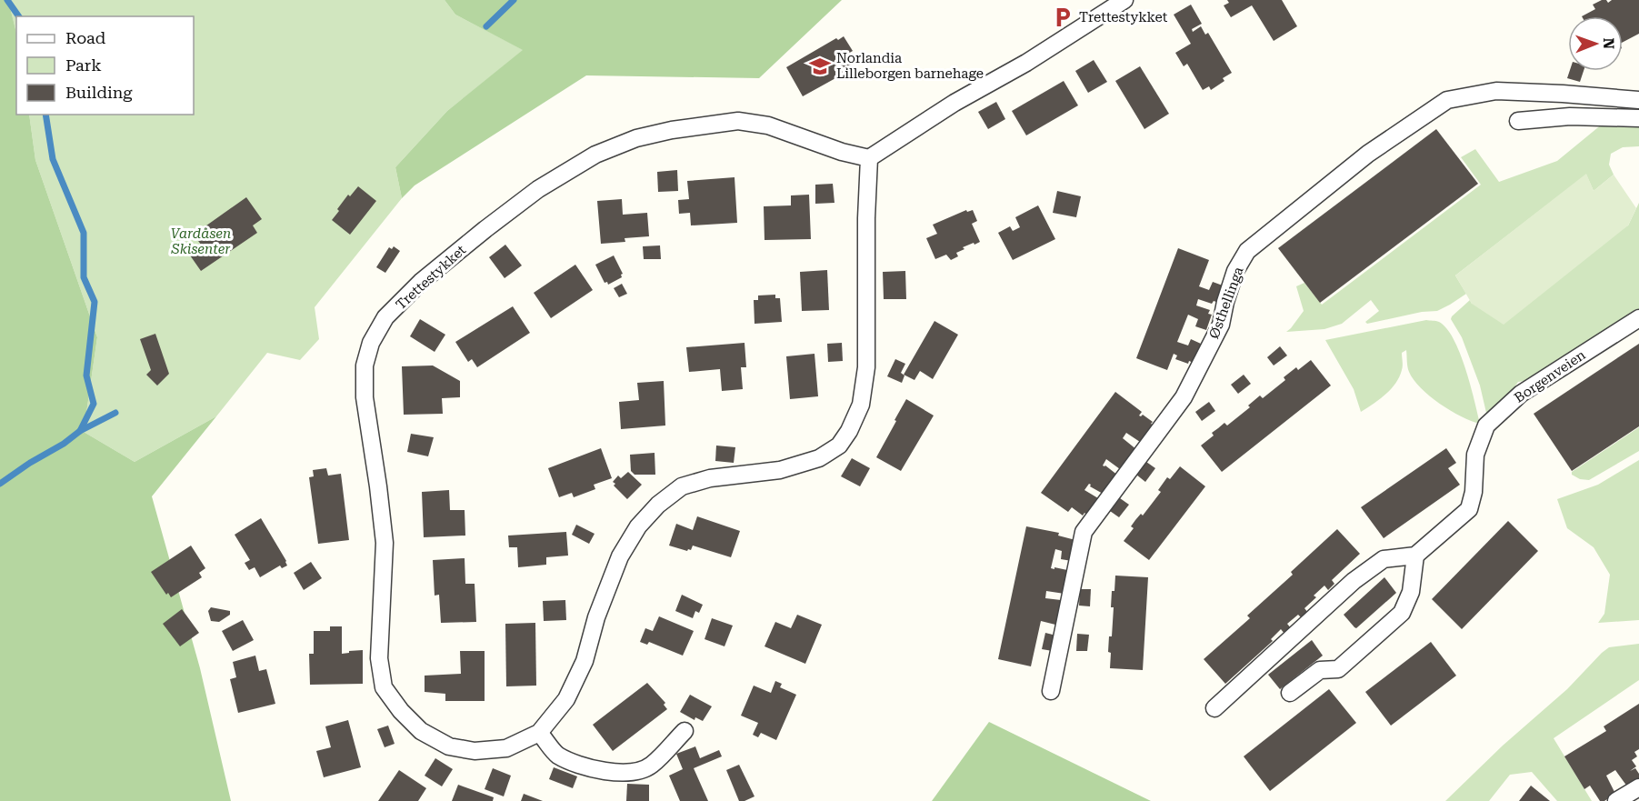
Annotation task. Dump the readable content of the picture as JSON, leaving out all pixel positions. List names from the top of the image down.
{
  "streets": {
    "street": ["Trettestykket", "Østhellinga", "Borgenveien"]
  },
  "parks": ["Vardåsen Skisenter"],
  "places": {
    "parking": ["Trettestykket"],
    "school or university": ["Norlandia Lilleborgen barnehage"]
  },
  "legend": ["Road", "Park", "Building"],
  "north": "right"
}
